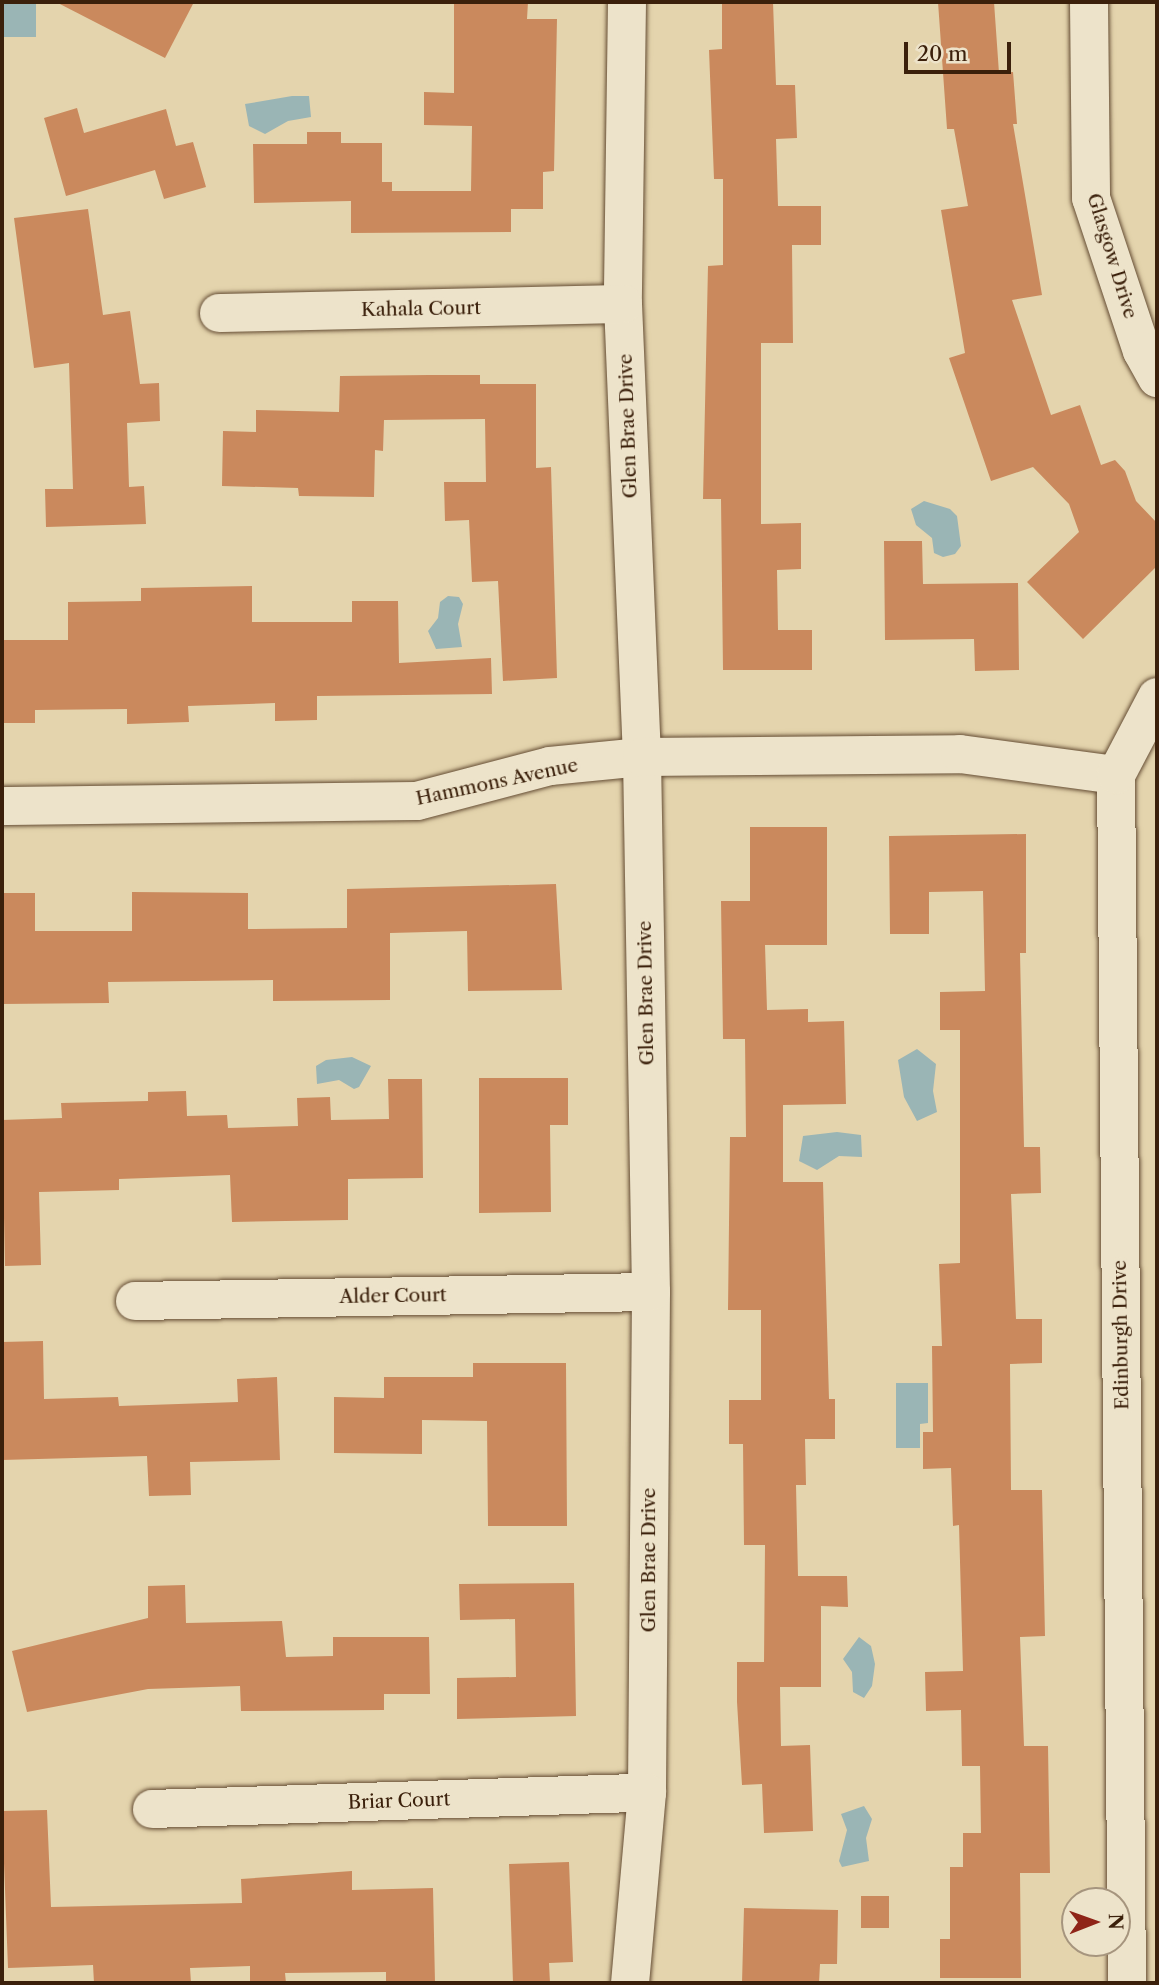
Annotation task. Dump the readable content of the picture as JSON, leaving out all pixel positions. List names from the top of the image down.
{
  "streets": {
    "street": [
      "Glasgow Drive",
      "Kahala Court",
      "Glen Brae Drive",
      "Hammons Avenue",
      "Alder Court",
      "Edinburgh Drive",
      "Briar Court"
    ]
  },
  "crossings": [
    ["Kahala Court", "Glen Brae Drive"],
    ["Glen Brae Drive", "Hammons Avenue"],
    ["Glen Brae Drive", "Alder Court"],
    ["Glen Brae Drive", "Briar Court"],
    ["Hammons Avenue", "Edinburgh Drive"]
  ],
  "scale_bar": "20 m",
  "north": "right"
}
